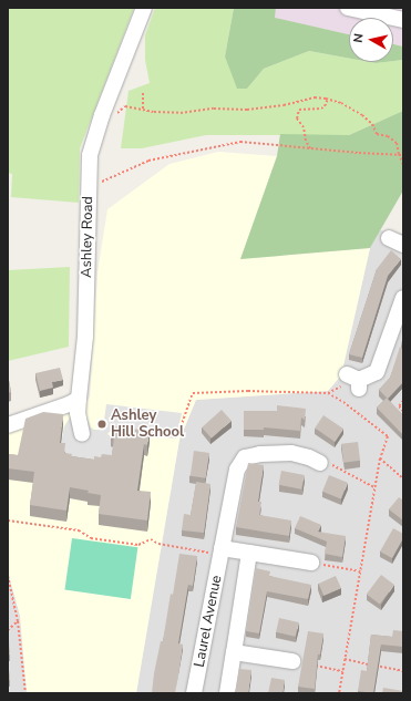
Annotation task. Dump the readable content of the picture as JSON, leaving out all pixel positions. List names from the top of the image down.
{
  "streets": {
    "street": ["Ashley Road", "Laurel Avenue"]
  },
  "places": ["Ashley Hill School"],
  "north": "left"
}
